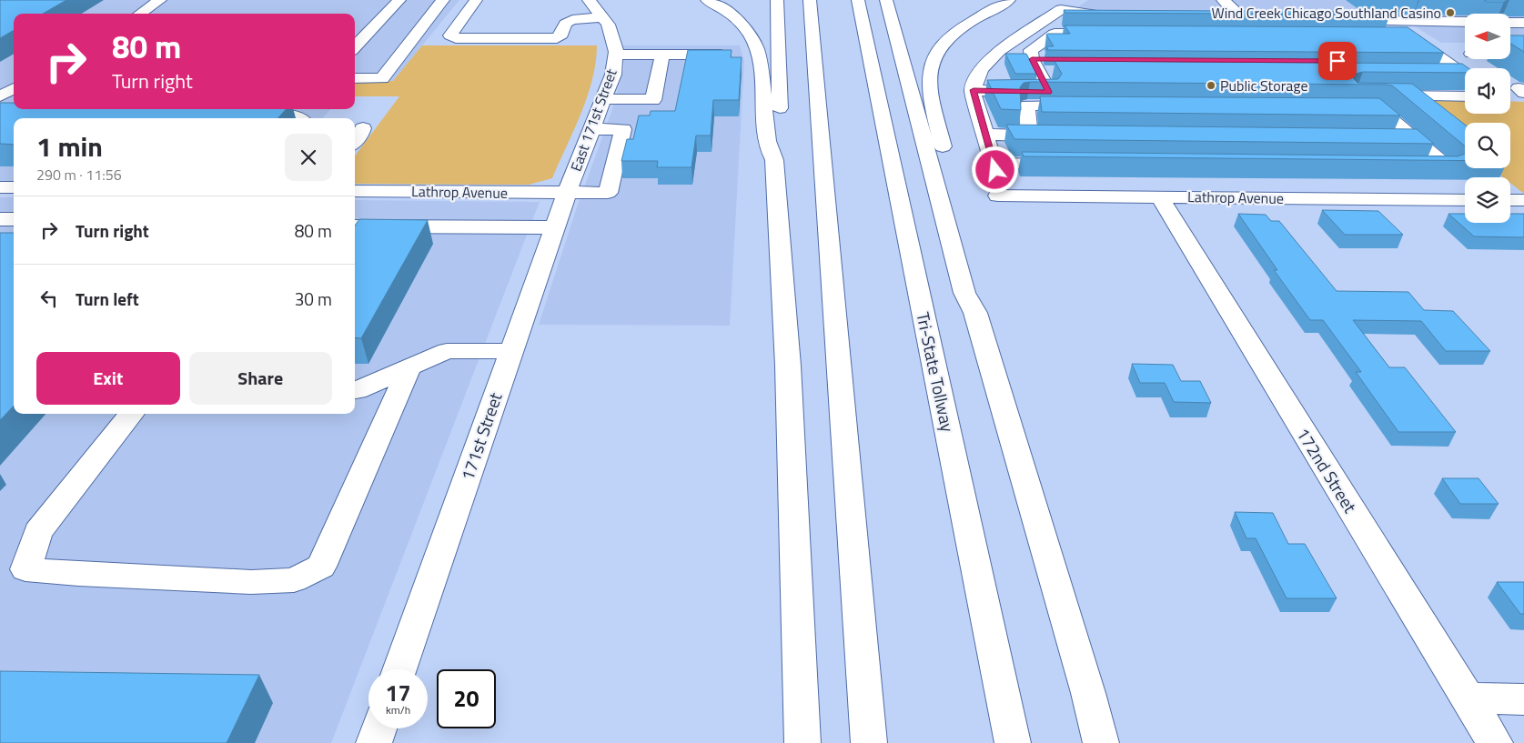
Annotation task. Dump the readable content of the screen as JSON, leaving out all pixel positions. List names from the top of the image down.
{
  "streets": {
    "main road": [
      "East 171st Street",
      "Lathrop Avenue",
      "Tri-State Tollway",
      "171st Street",
      "172nd Street"
    ]
  },
  "crossings": [
    ["East 171st Street", "Lathrop Avenue"],
    ["East 171st Street", "171st Street"],
    ["Lathrop Avenue", "171st Street"],
    ["Lathrop Avenue", "172nd Street"]
  ],
  "places": ["Wind Creek Chicago Southland Casino", "Public Storage"],
  "north": "left",
  "page": {
    "turn": ["80 m", "Turn right"],
    "heading": ["1 min", "290 m · 11:56"],
    "list": [
      {
        "name": "Turn right",
        "value": "80 m"
      },
      {
        "name": "Turn left",
        "value": "30 m"
      }
    ],
    "buttons": ["Exit", "Share"],
    "speed": "17 km/h",
    "limit": "20"
  }
}
